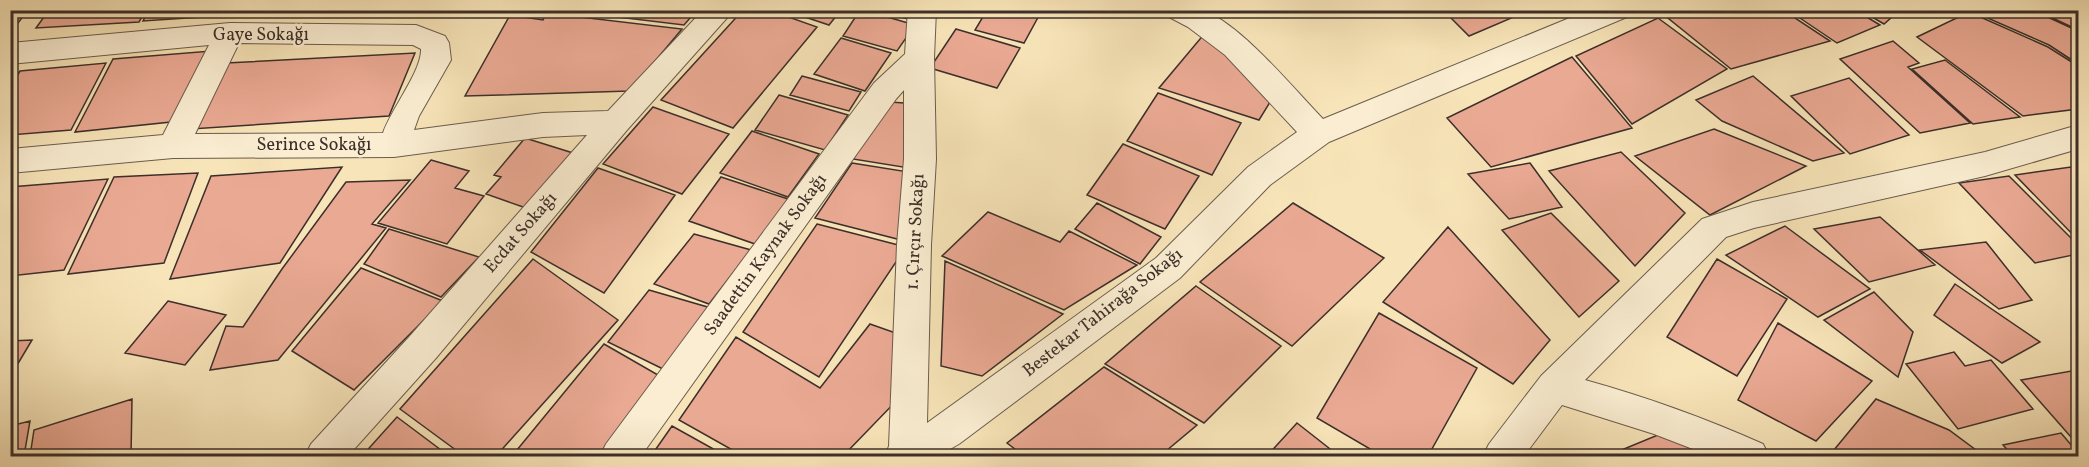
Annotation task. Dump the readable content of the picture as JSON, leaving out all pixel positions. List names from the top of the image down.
{
  "streets": {
    "street": [
      "Gaye Sokağı",
      "Serince Sokağı",
      "1. Çırçır Sokağı",
      "Ecdat Sokağı",
      "Saadettin Kaynak Sokağı",
      "Bestekar Tahirağa Sokağı"
    ]
  },
  "crossings": [
    ["Gaye Sokağı", "Serince Sokağı"],
    ["Serince Sokağı", "Ecdat Sokağı"],
    ["1. Çırçır Sokağı", "Saadettin Kaynak Sokağı"],
    ["1. Çırçır Sokağı", "Bestekar Tahirağa Sokağı"]
  ]
}
